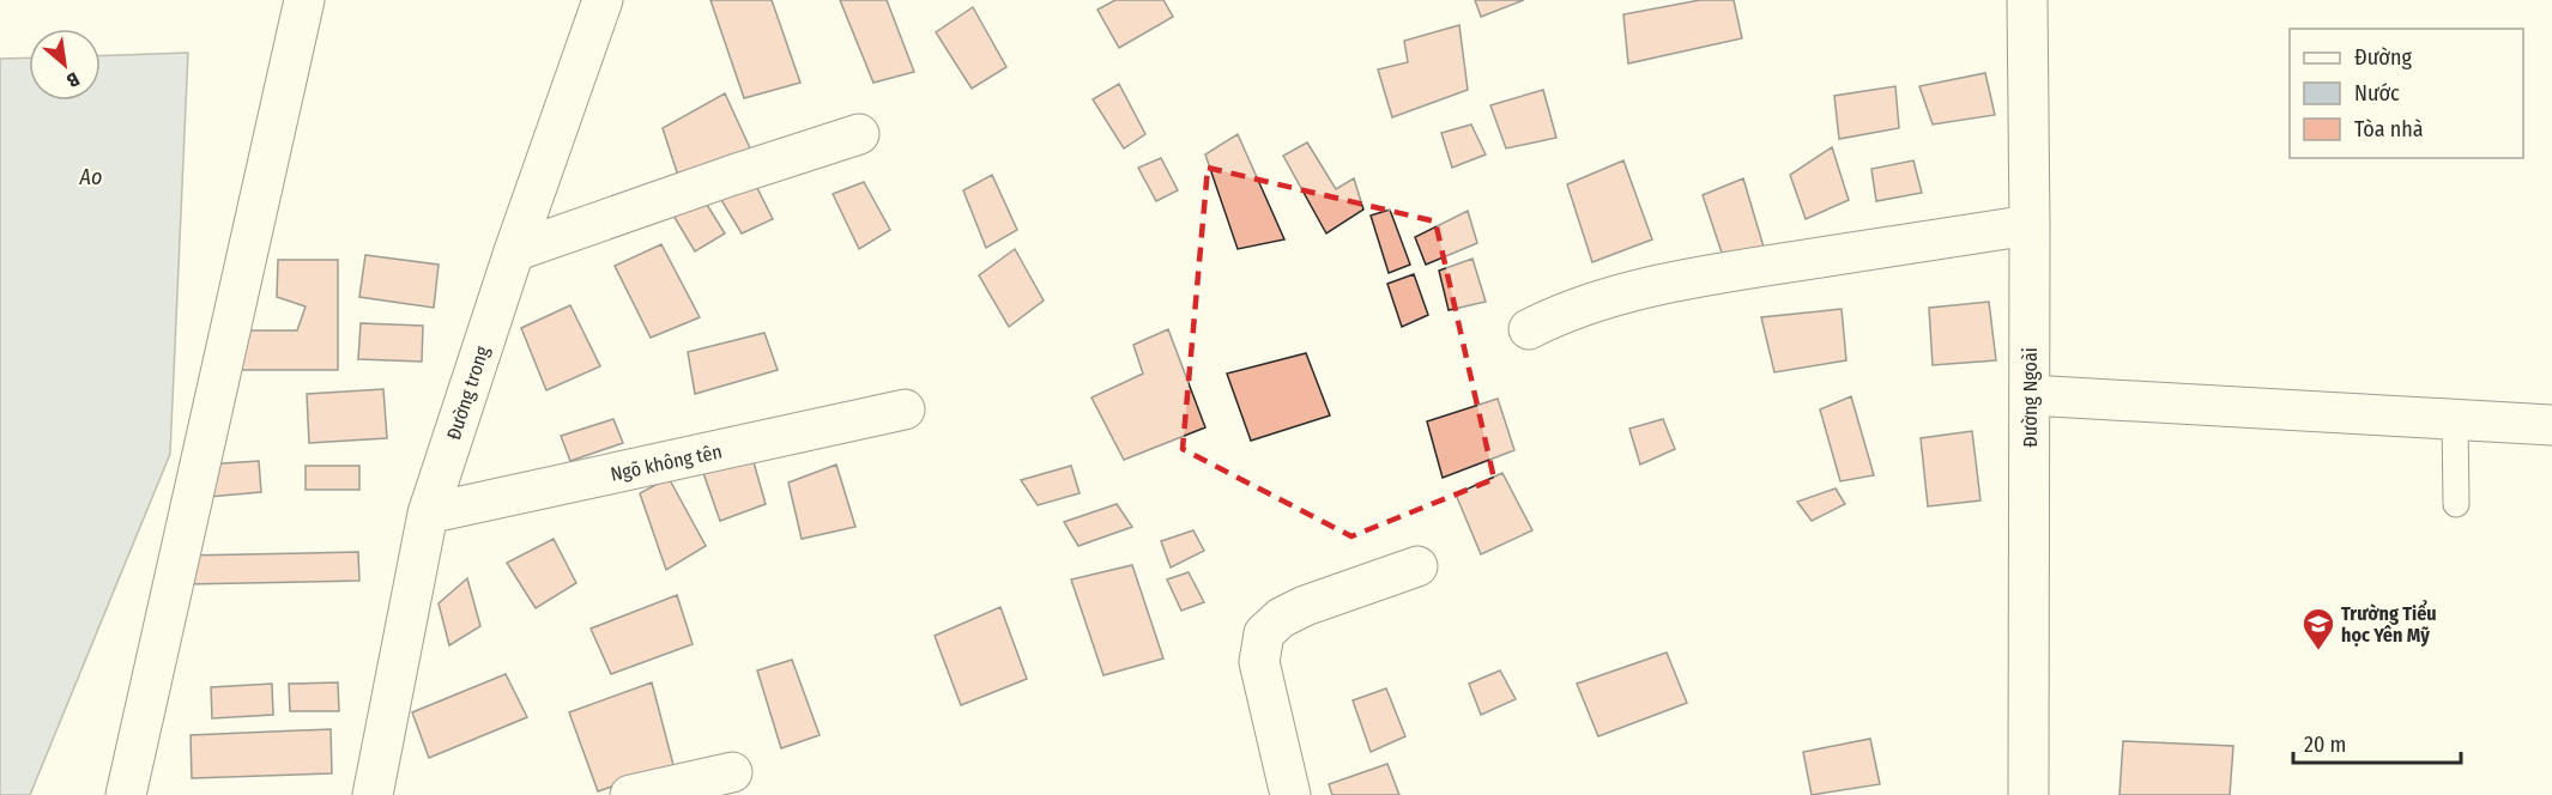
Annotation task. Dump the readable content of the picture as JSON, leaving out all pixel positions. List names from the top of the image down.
{
  "streets": {
    "street": ["Đường trong", "Đường Ngoài", "Ngõ không tên"]
  },
  "crossings": [
    ["Đường trong", "Ngõ không tên"]
  ],
  "water": ["Ao"],
  "places": {
    "school or university": ["Trường Tiểu học Yên Mỹ"]
  },
  "legend": ["Đường", "Nước", "Tòa nhà"],
  "scale_bar": "20 m",
  "north": "bottom right"
}
